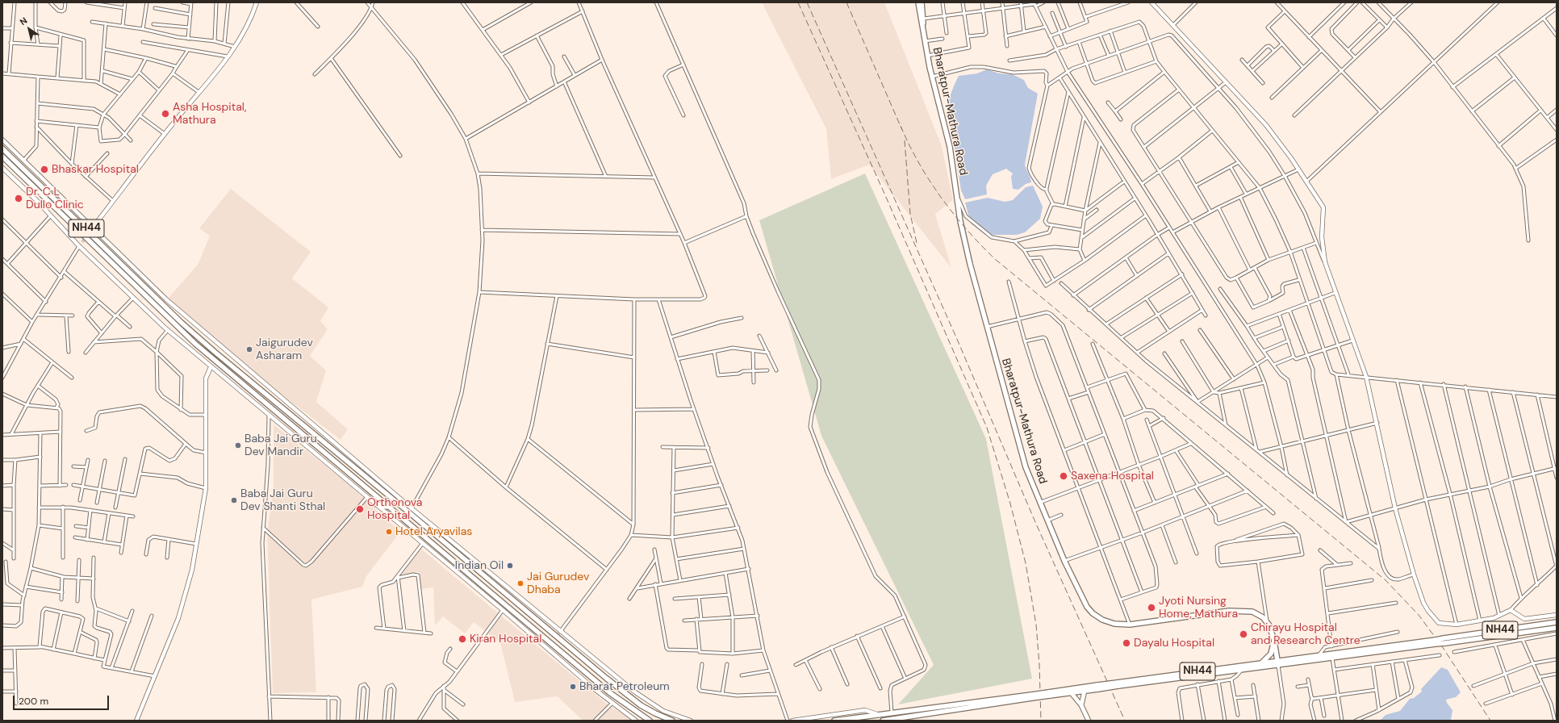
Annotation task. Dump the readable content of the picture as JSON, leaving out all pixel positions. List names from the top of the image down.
{
  "streets": {
    "highway": ["Bharatpur-Mathura Road", "NH44"]
  },
  "places": [
    "Asha Hospital, Mathura",
    "Bhaskar Hospital",
    "Dr. C L Dullo Clinic",
    "Jaigurudev Asharam",
    "Baba Jai Guru Dev Mandir",
    "Saxena Hospital",
    "Baba Jai Guru Dev Shanti Sthal",
    "Orthonova Hospital",
    "Hotel Aryavilas",
    "Indian Oil",
    "Jai Gurudev Dhaba",
    "Jyoti Nursing Home, Mathura",
    "Chirayu Hospital and Research Centre",
    "Kiran Hospital",
    "Dayalu Hospital",
    "Bharat Petroleum"
  ],
  "scale_bar": "200 m",
  "north": "top left"
}
